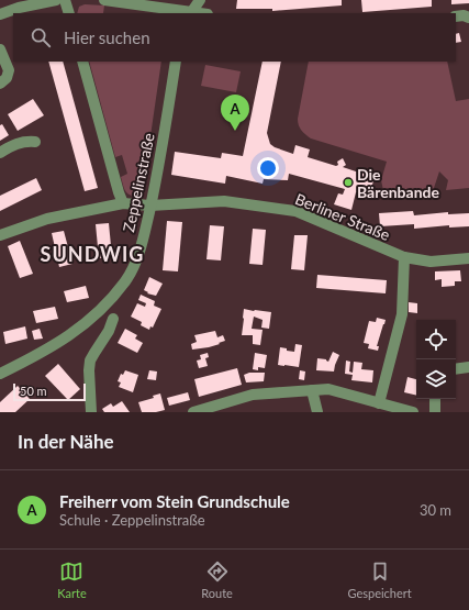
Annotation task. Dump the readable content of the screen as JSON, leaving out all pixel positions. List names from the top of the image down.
{
  "streets": {
    "street": ["Zeppelinstraße", "Berliner Straße"]
  },
  "crossings": [
    ["Zeppelinstraße", "Berliner Straße"]
  ],
  "districts": ["SUNDWIG"],
  "places": ["Die Bärenbande"],
  "scale_bar": "50 m",
  "page": {
    "search": "Hier suchen",
    "pins": "A",
    "scale": "50 m",
    "heading": "In der Nähe",
    "list": [
      {
        "mark": "A",
        "name": "Freiherr vom Stein Grundschule",
        "note": "Schule · Zeppelinstraße",
        "value": "30 m"
      }
    ],
    "nav": ["Karte", "Route", "Gespeichert"]
  }
}
